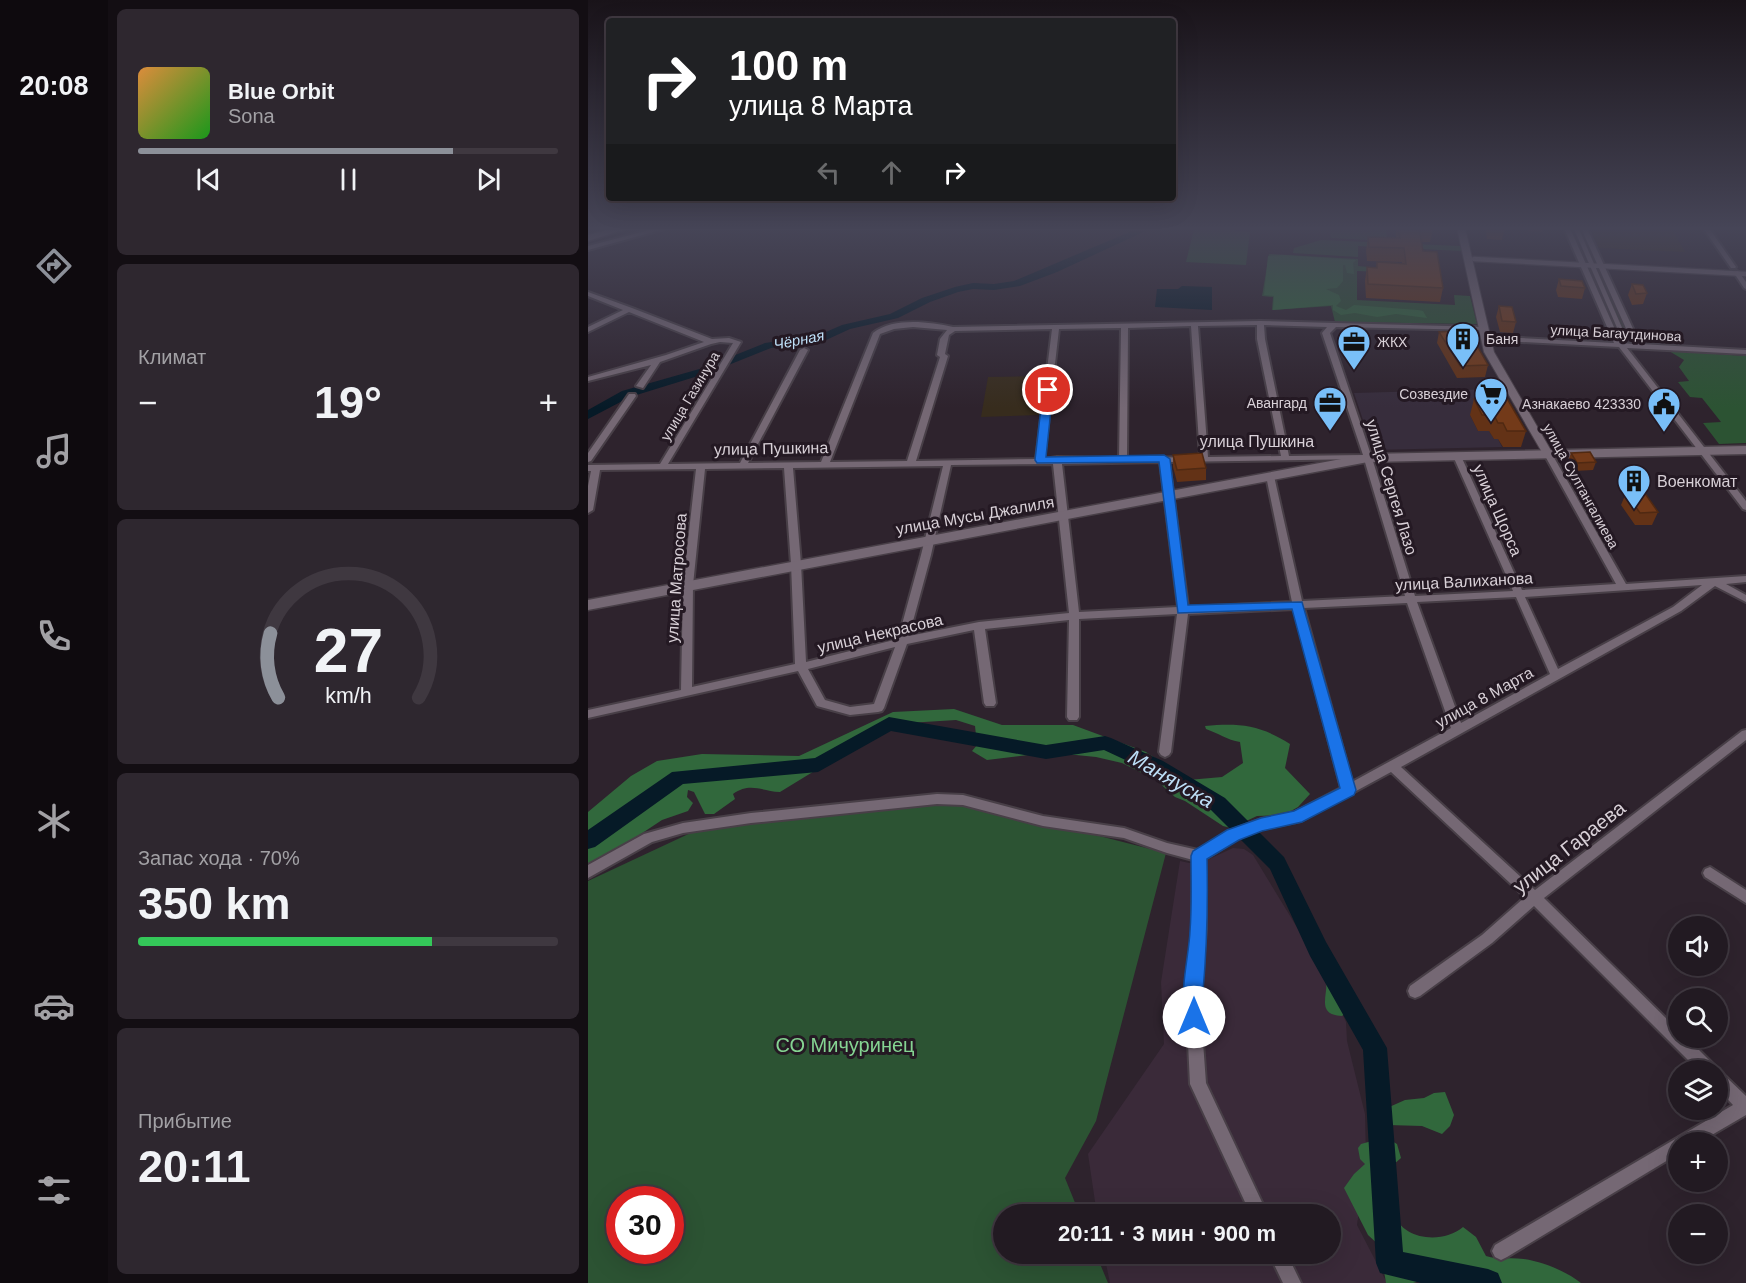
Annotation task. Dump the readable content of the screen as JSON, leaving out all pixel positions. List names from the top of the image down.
{
  "streets": {
    "main road": ["улица Пушкина", "улица Мусы Джалиля"],
    "street": [
      "улица Багаутдинова",
      "улица Газинура",
      "улица Султангалиева",
      "улица Сергея Лазо",
      "улица Щорса",
      "улица Матросова",
      "улица Валиханова",
      "улица Некрасова",
      "улица 8 Марта",
      "улица Гараева"
    ]
  },
  "crossings": [
    ["улица Багаутдинова", "улица Пушкина"],
    ["улица Багаутдинова", "улица Султангалиева"],
    ["улица Багаутдинова", "улица Сергея Лазо"],
    ["улица Газинура", "улица Пушкина"],
    ["улица Пушкина", "улица Султангалиева"],
    ["улица Пушкина", "улица Сергея Лазо"],
    ["улица Пушкина", "улица Щорса"],
    ["улица Пушкина", "улица Мусы Джалиля"],
    ["улица Пушкина", "улица Матросова"],
    ["улица Султангалиева", "улица Валиханова"],
    ["улица Сергея Лазо", "улица Мусы Джалиля"],
    ["улица Сергея Лазо", "улица Валиханова"],
    ["улица Сергея Лазо", "улица 8 Марта"],
    ["улица Щорса", "улица Валиханова"],
    ["улица Щорса", "улица 8 Марта"],
    ["улица Мусы Джалиля", "улица Матросова"],
    ["улица Матросова", "улица Некрасова"],
    ["улица Валиханова", "улица Некрасова"],
    ["улица Валиханова", "улица 8 Марта"]
  ],
  "water": ["Чёрная", "Маняуска"],
  "parks": ["СО Мичуринец"],
  "places": {
    "building": ["Баня", "Военкомат"],
    "office": ["ЖКХ", "Авангард"],
    "supermarket": ["Созвездие"],
    "public building": ["Азнакаево 423330"]
  },
  "page": {
    "tabs": "20:08",
    "turn": ["100 m", "улица 8 Марта"],
    "song": ["Blue Orbit", "Sona"],
    "tile": [
      "Климат",
      ["Запас хода · 70%", "350 km"],
      ["Прибытие", "20:11"]
    ],
    "heat": ["−", "19°", "+"],
    "map_buttons": ["+", "−"],
    "limit": "30",
    "trip": "20:11 · 3 мин · 900 m",
    "gauge": ["27", "km/h"]
  }
}
